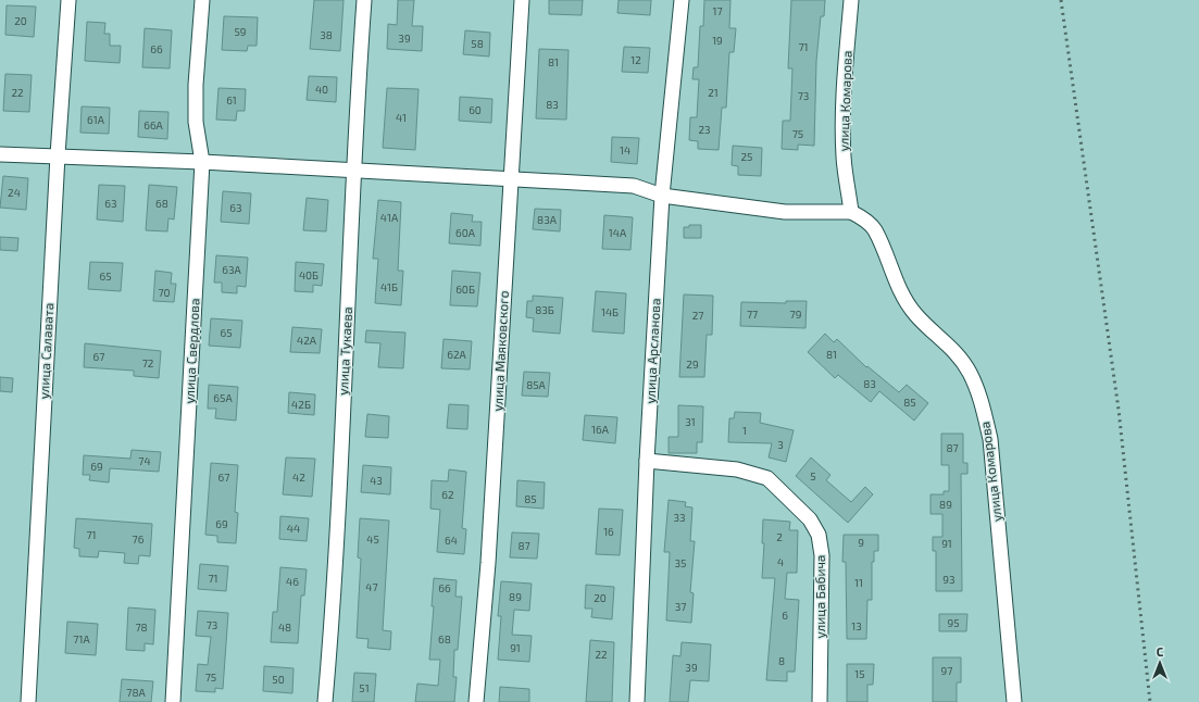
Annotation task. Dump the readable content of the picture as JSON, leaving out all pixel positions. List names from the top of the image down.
{
  "streets": {
    "street": [
      "улица Комарова",
      "улица Салавата",
      "улица Свердлова",
      "улица Тукаева",
      "улица Маяковского",
      "улица Арсланова",
      "улица Бабича"
    ]
  },
  "crossings": [
    ["улица Арсланова", "улица Бабича"]
  ],
  "house_numbers": [
    "17",
    "20",
    "59",
    "38",
    "39",
    "19",
    "58",
    "71",
    "66",
    "12",
    "81",
    "40",
    "22",
    "21",
    "73",
    "61",
    "83",
    "60",
    "41",
    "61А",
    "66А",
    "23",
    "75",
    "14",
    "25",
    "24",
    "63",
    "68",
    "63",
    "41А",
    "83А",
    "60А",
    "14А",
    "63А",
    "40Б",
    "65",
    "41Б",
    "60Б",
    "70",
    "83Б",
    "14Б",
    "77",
    "79",
    "27",
    "65",
    "42А",
    "62А",
    "81",
    "67",
    "72",
    "29",
    "83",
    "85А",
    "65А",
    "85",
    "42Б",
    "31",
    "16А",
    "1",
    "3",
    "87",
    "74",
    "69",
    "5",
    "67",
    "42",
    "43",
    "62",
    "85",
    "89",
    "33",
    "69",
    "44",
    "16",
    "71",
    "2",
    "76",
    "45",
    "64",
    "9",
    "91",
    "87",
    "4",
    "35",
    "71",
    "93",
    "46",
    "11",
    "47",
    "66",
    "89",
    "20",
    "37",
    "6",
    "95",
    "73",
    "13",
    "78",
    "48",
    "71А",
    "68",
    "91",
    "22",
    "8",
    "39",
    "97",
    "15",
    "75",
    "50",
    "51",
    "78А"
  ],
  "north": "top"
}
